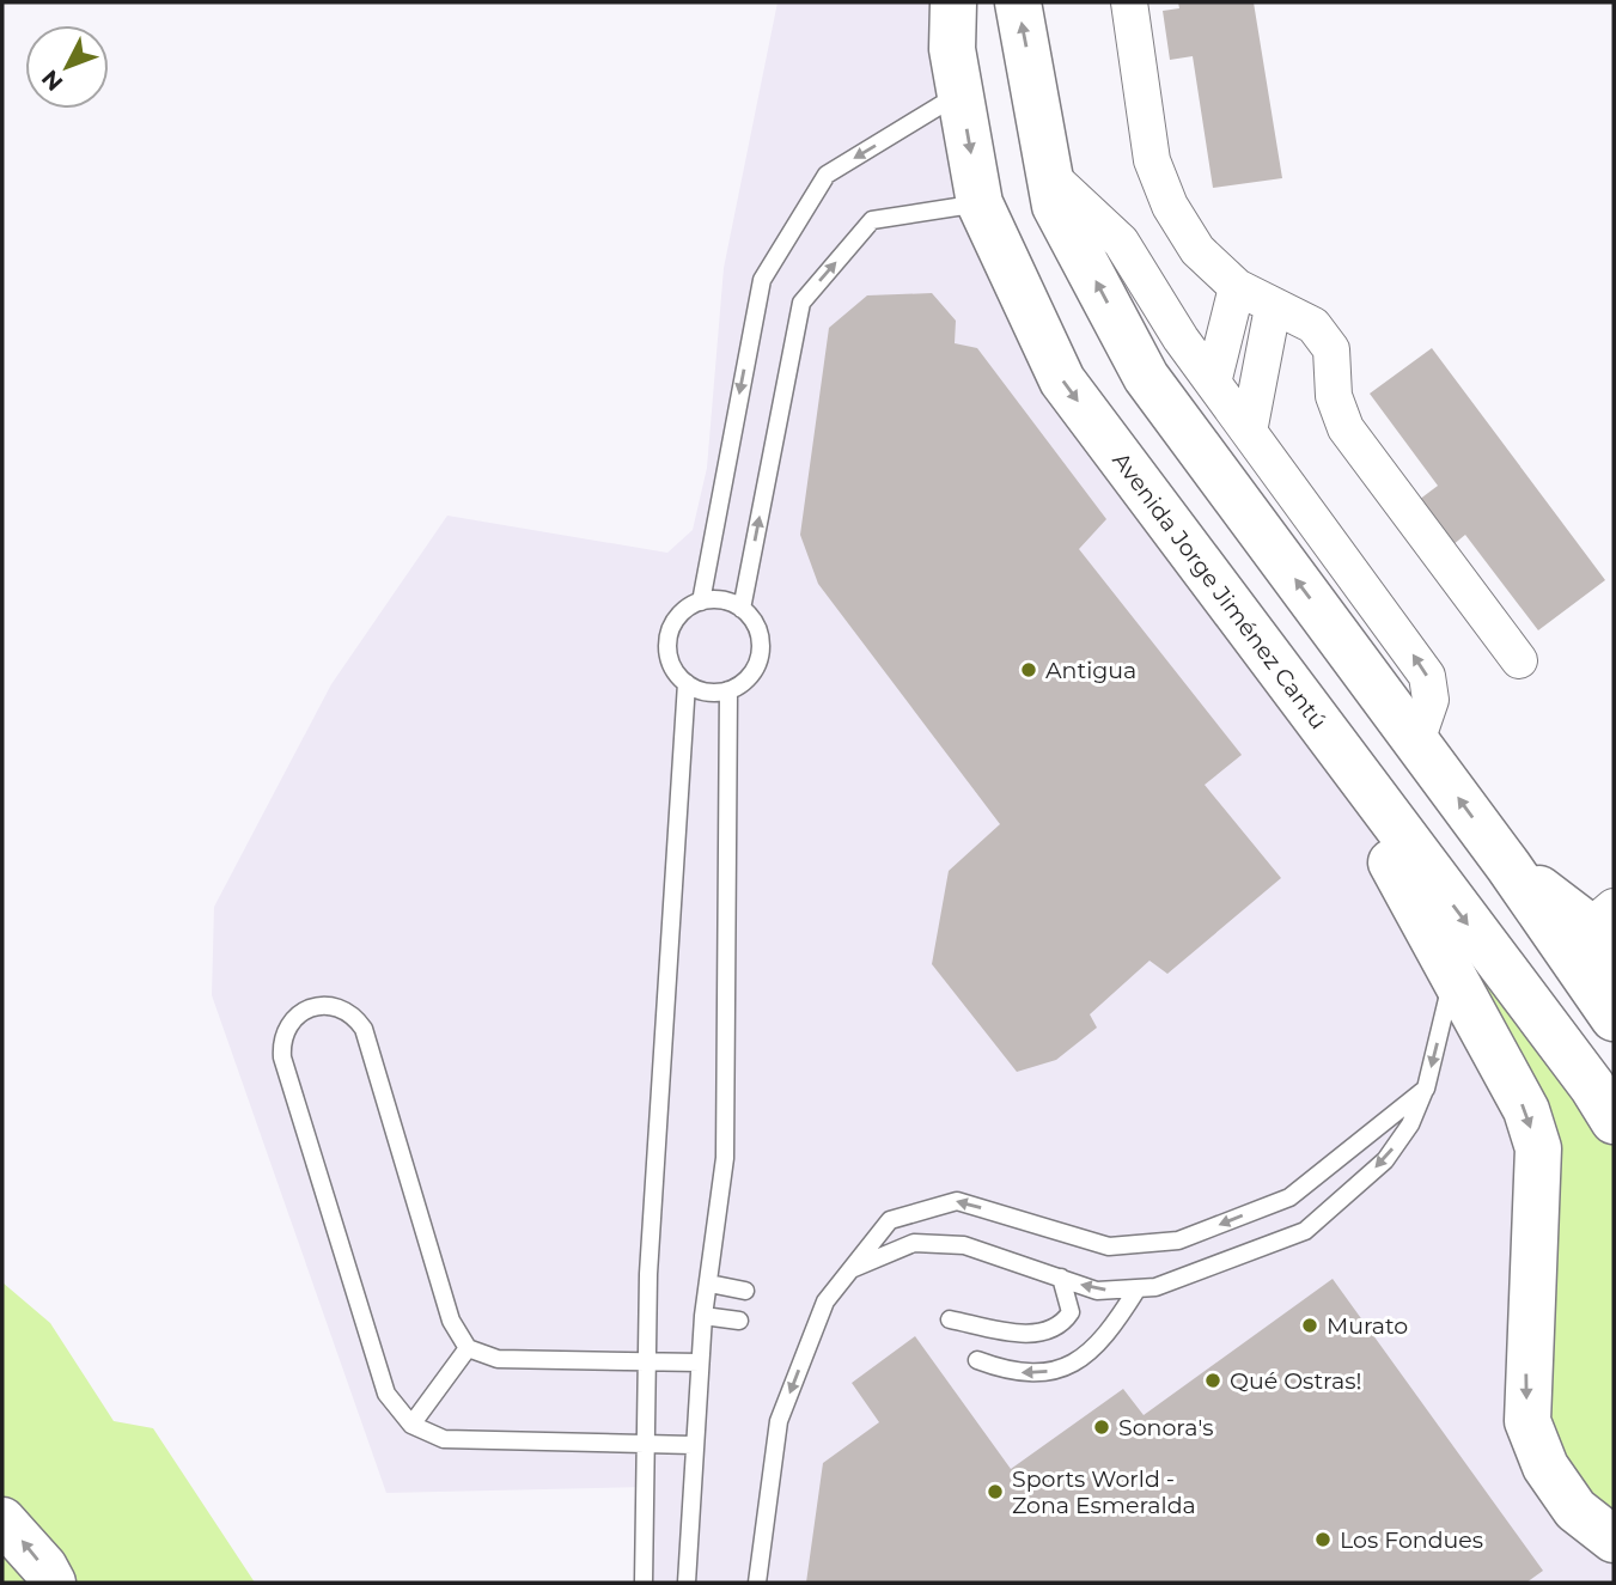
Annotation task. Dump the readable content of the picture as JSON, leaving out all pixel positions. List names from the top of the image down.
{
  "streets": {
    "main road": ["Avenida Jorge Jiménez Cantú"]
  },
  "places": [
    "Antigua",
    "Murato",
    "Qué Ostras!",
    "Sonora's",
    "Sports World - Zona Esmeralda",
    "Los Fondues"
  ],
  "north": "bottom left"
}
